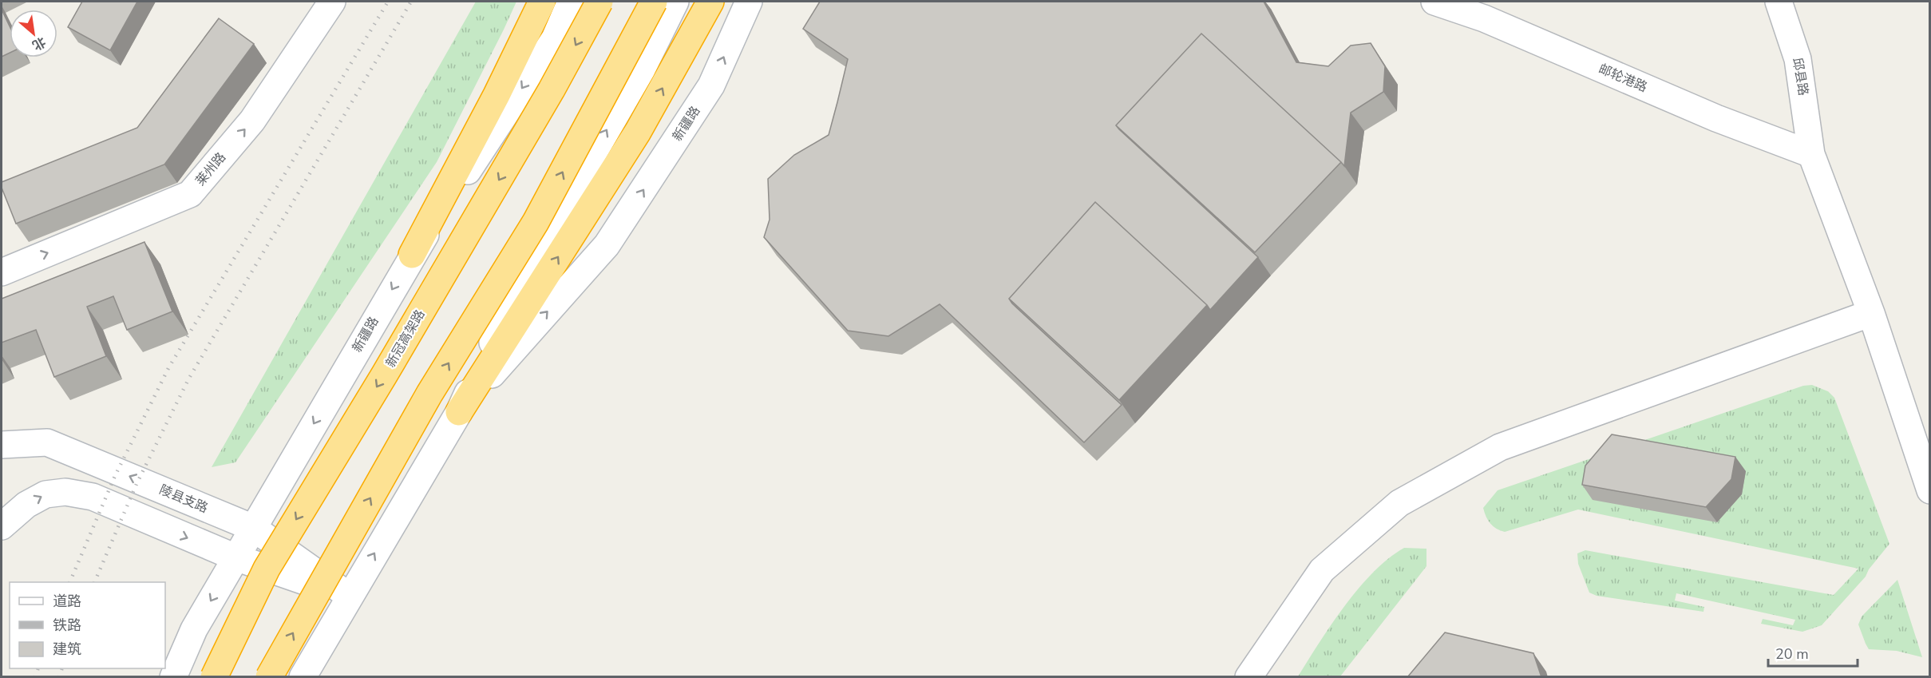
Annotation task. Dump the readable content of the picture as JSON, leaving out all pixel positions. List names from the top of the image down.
{
  "streets": {
    "highway": ["新冠高架路"],
    "street": [
      "邱县路",
      "邮轮港路",
      "新疆路",
      "莱州路",
      "陵县支路"
    ]
  },
  "crossings": [
    ["邱县路", "邮轮港路"],
    ["新疆路", "陵县支路"]
  ],
  "one_way": ["莱州路"],
  "legend": ["道路", "铁路", "建筑"],
  "scale_bar": "20 m",
  "north": "bottom right"
}
